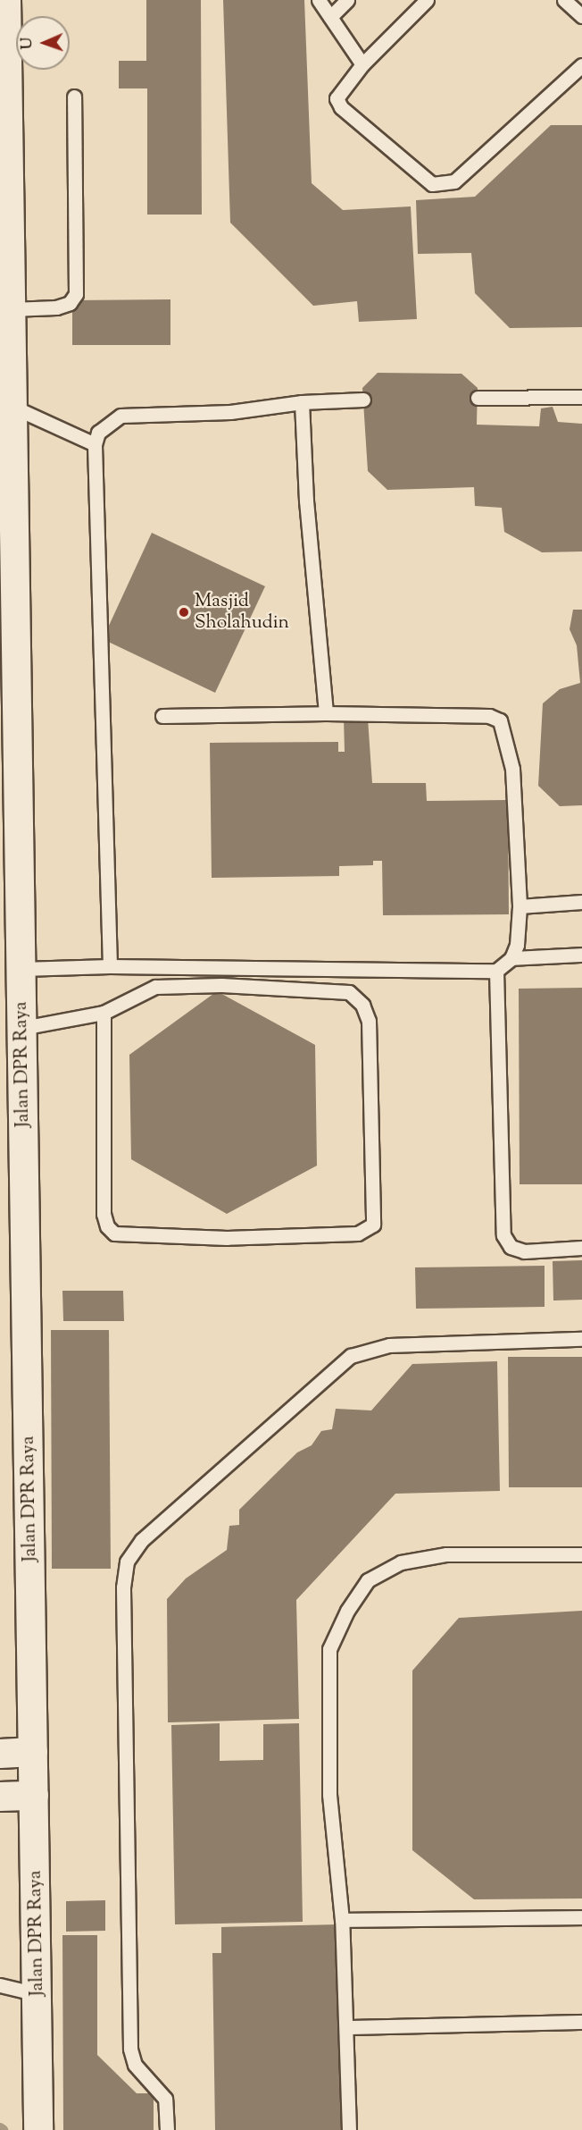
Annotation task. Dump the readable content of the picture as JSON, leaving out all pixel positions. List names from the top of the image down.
{
  "streets": {
    "street": ["Jalan DPR Raya"]
  },
  "places": ["Masjid Sholahudin"],
  "north": "left"
}
